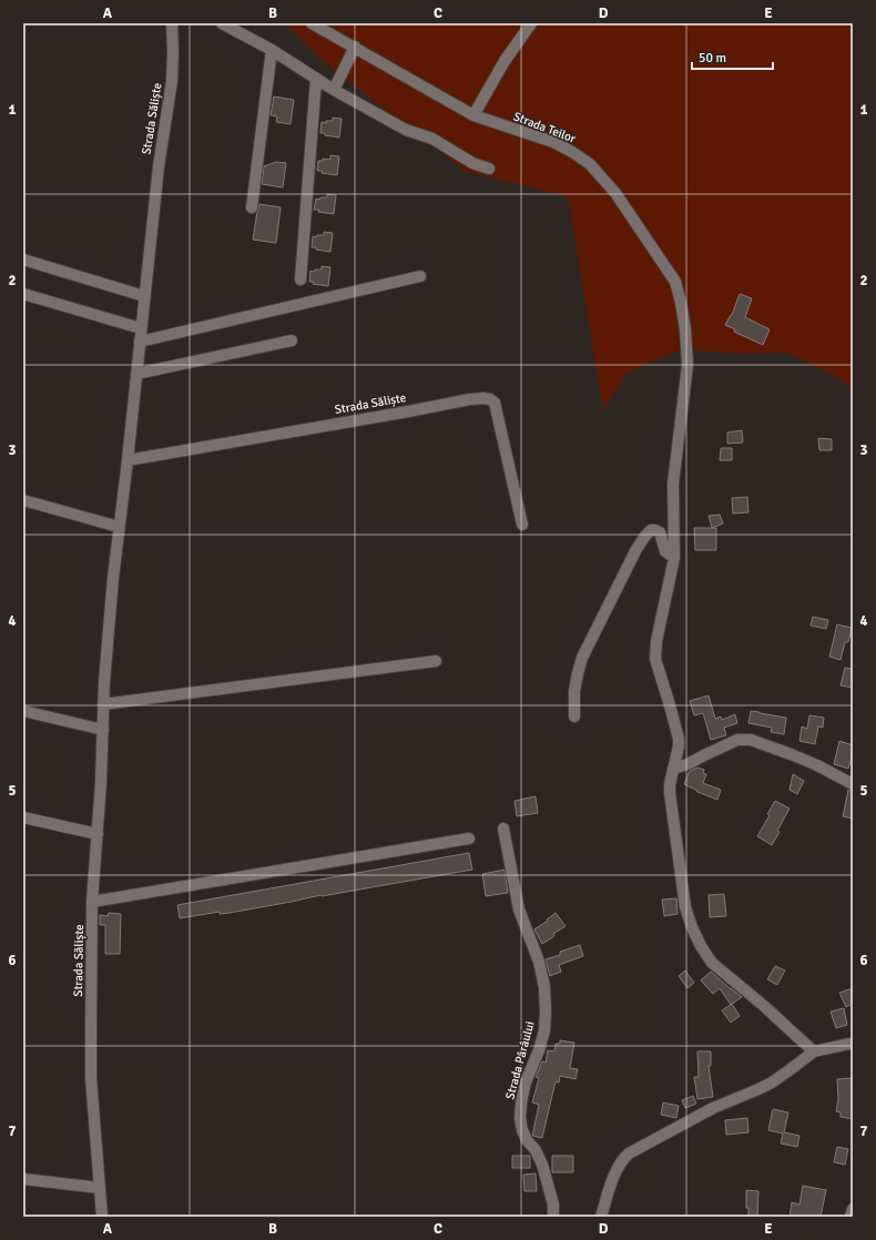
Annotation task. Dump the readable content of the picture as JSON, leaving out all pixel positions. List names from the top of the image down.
{
  "streets": {
    "street": ["Strada Săliște", "Strada Teilor", "Strada Pârâului"]
  },
  "scale_bar": "50 m",
  "grid": {
    "columns": [
      "A",
      "B",
      "C",
      "D",
      "E"
    ],
    "rows": [
      "1",
      "2",
      "3",
      "4",
      "5",
      "6",
      "7"
    ]
  }
}
